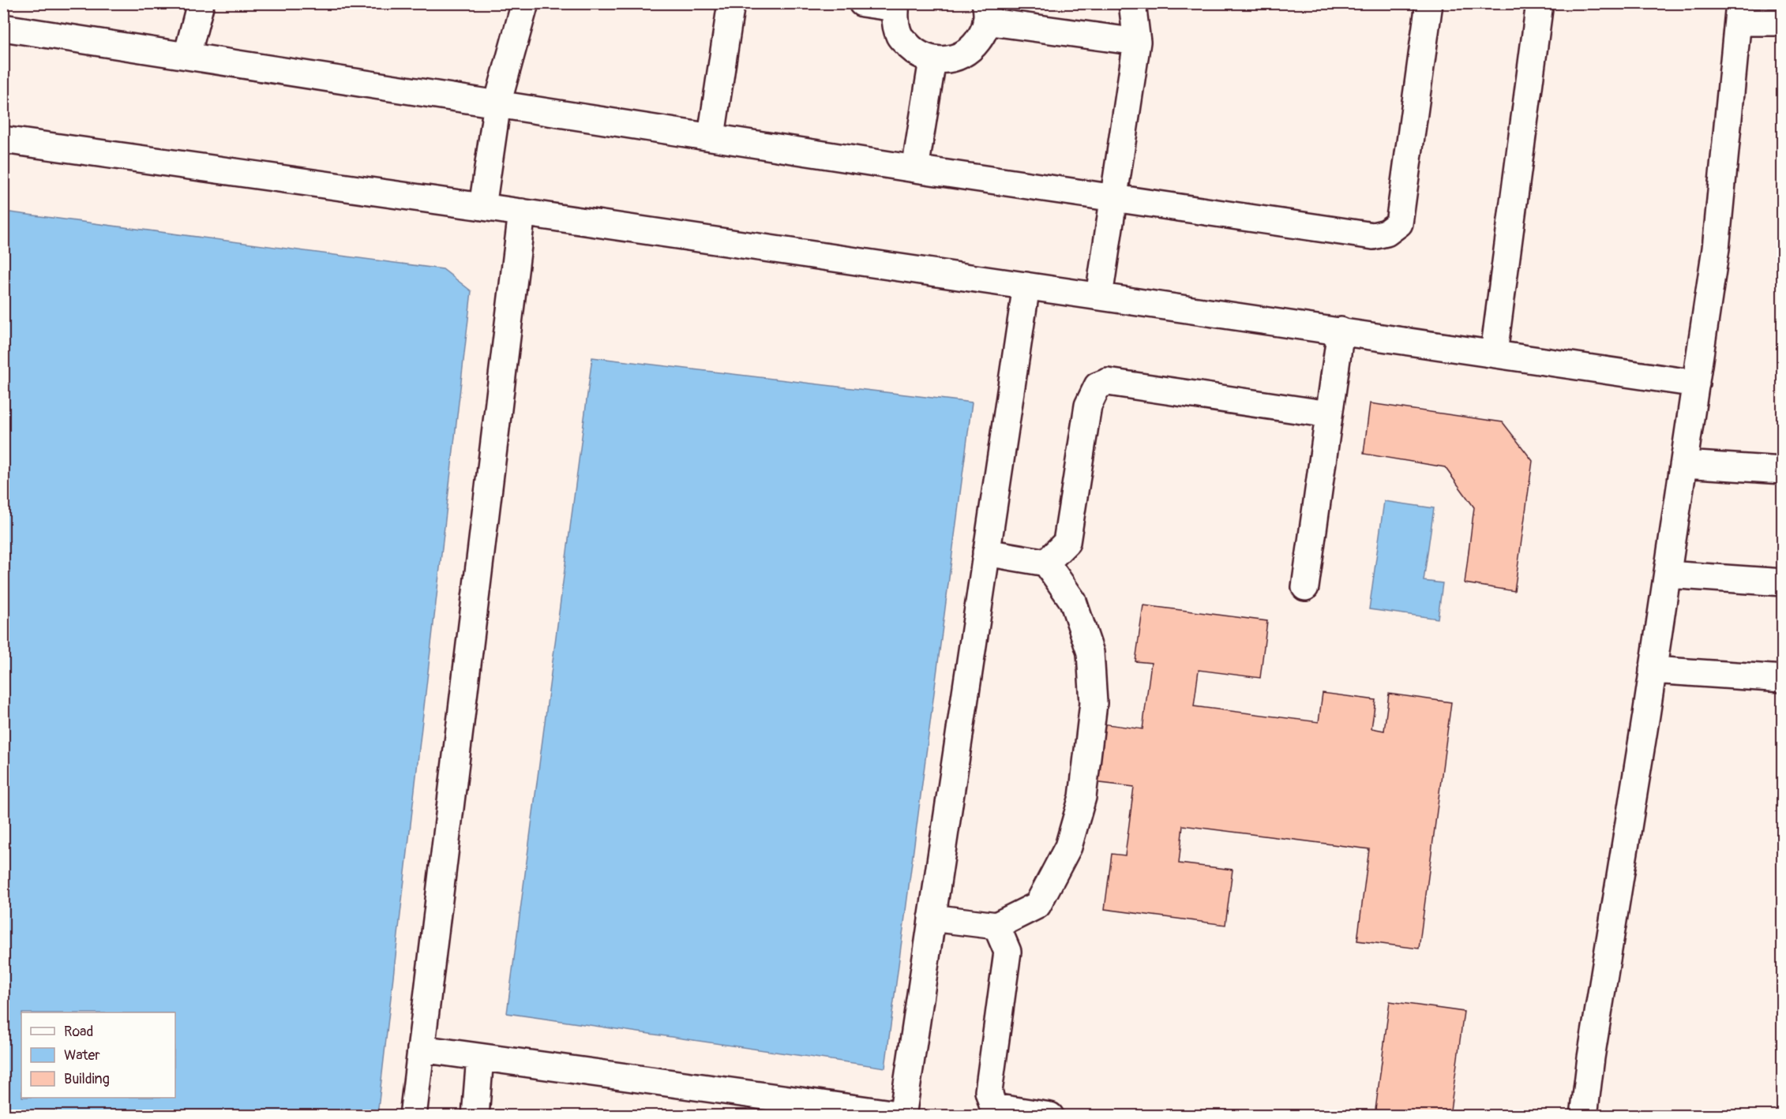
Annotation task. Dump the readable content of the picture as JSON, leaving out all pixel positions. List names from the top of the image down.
{
  "legend": ["Road", "Water", "Building"]
}
